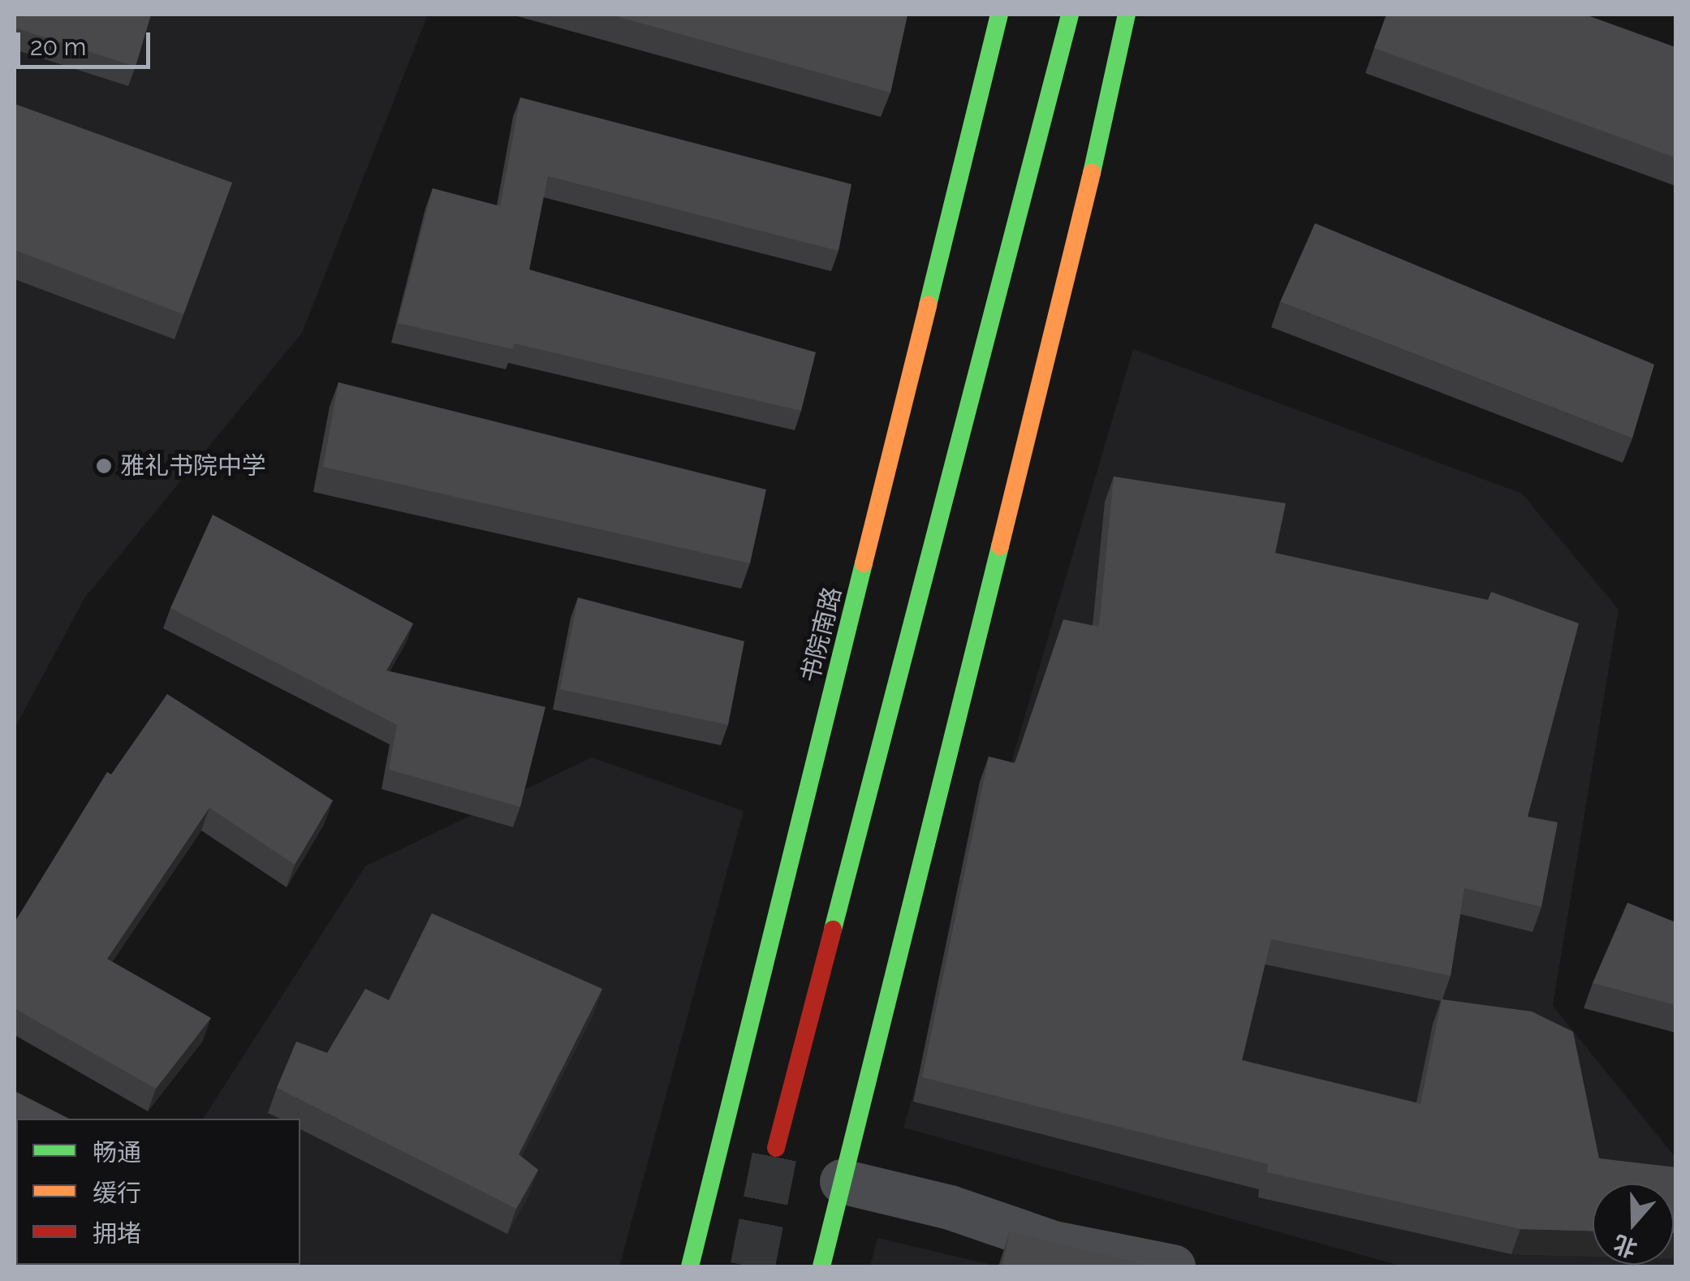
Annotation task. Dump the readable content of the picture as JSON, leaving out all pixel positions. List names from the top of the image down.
{
  "streets": {
    "main road": ["书院南路"]
  },
  "places": ["雅礼书院中学"],
  "legend": ["畅通", "缓行", "拥堵"],
  "scale_bar": "20 m",
  "north": "bottom"
}
